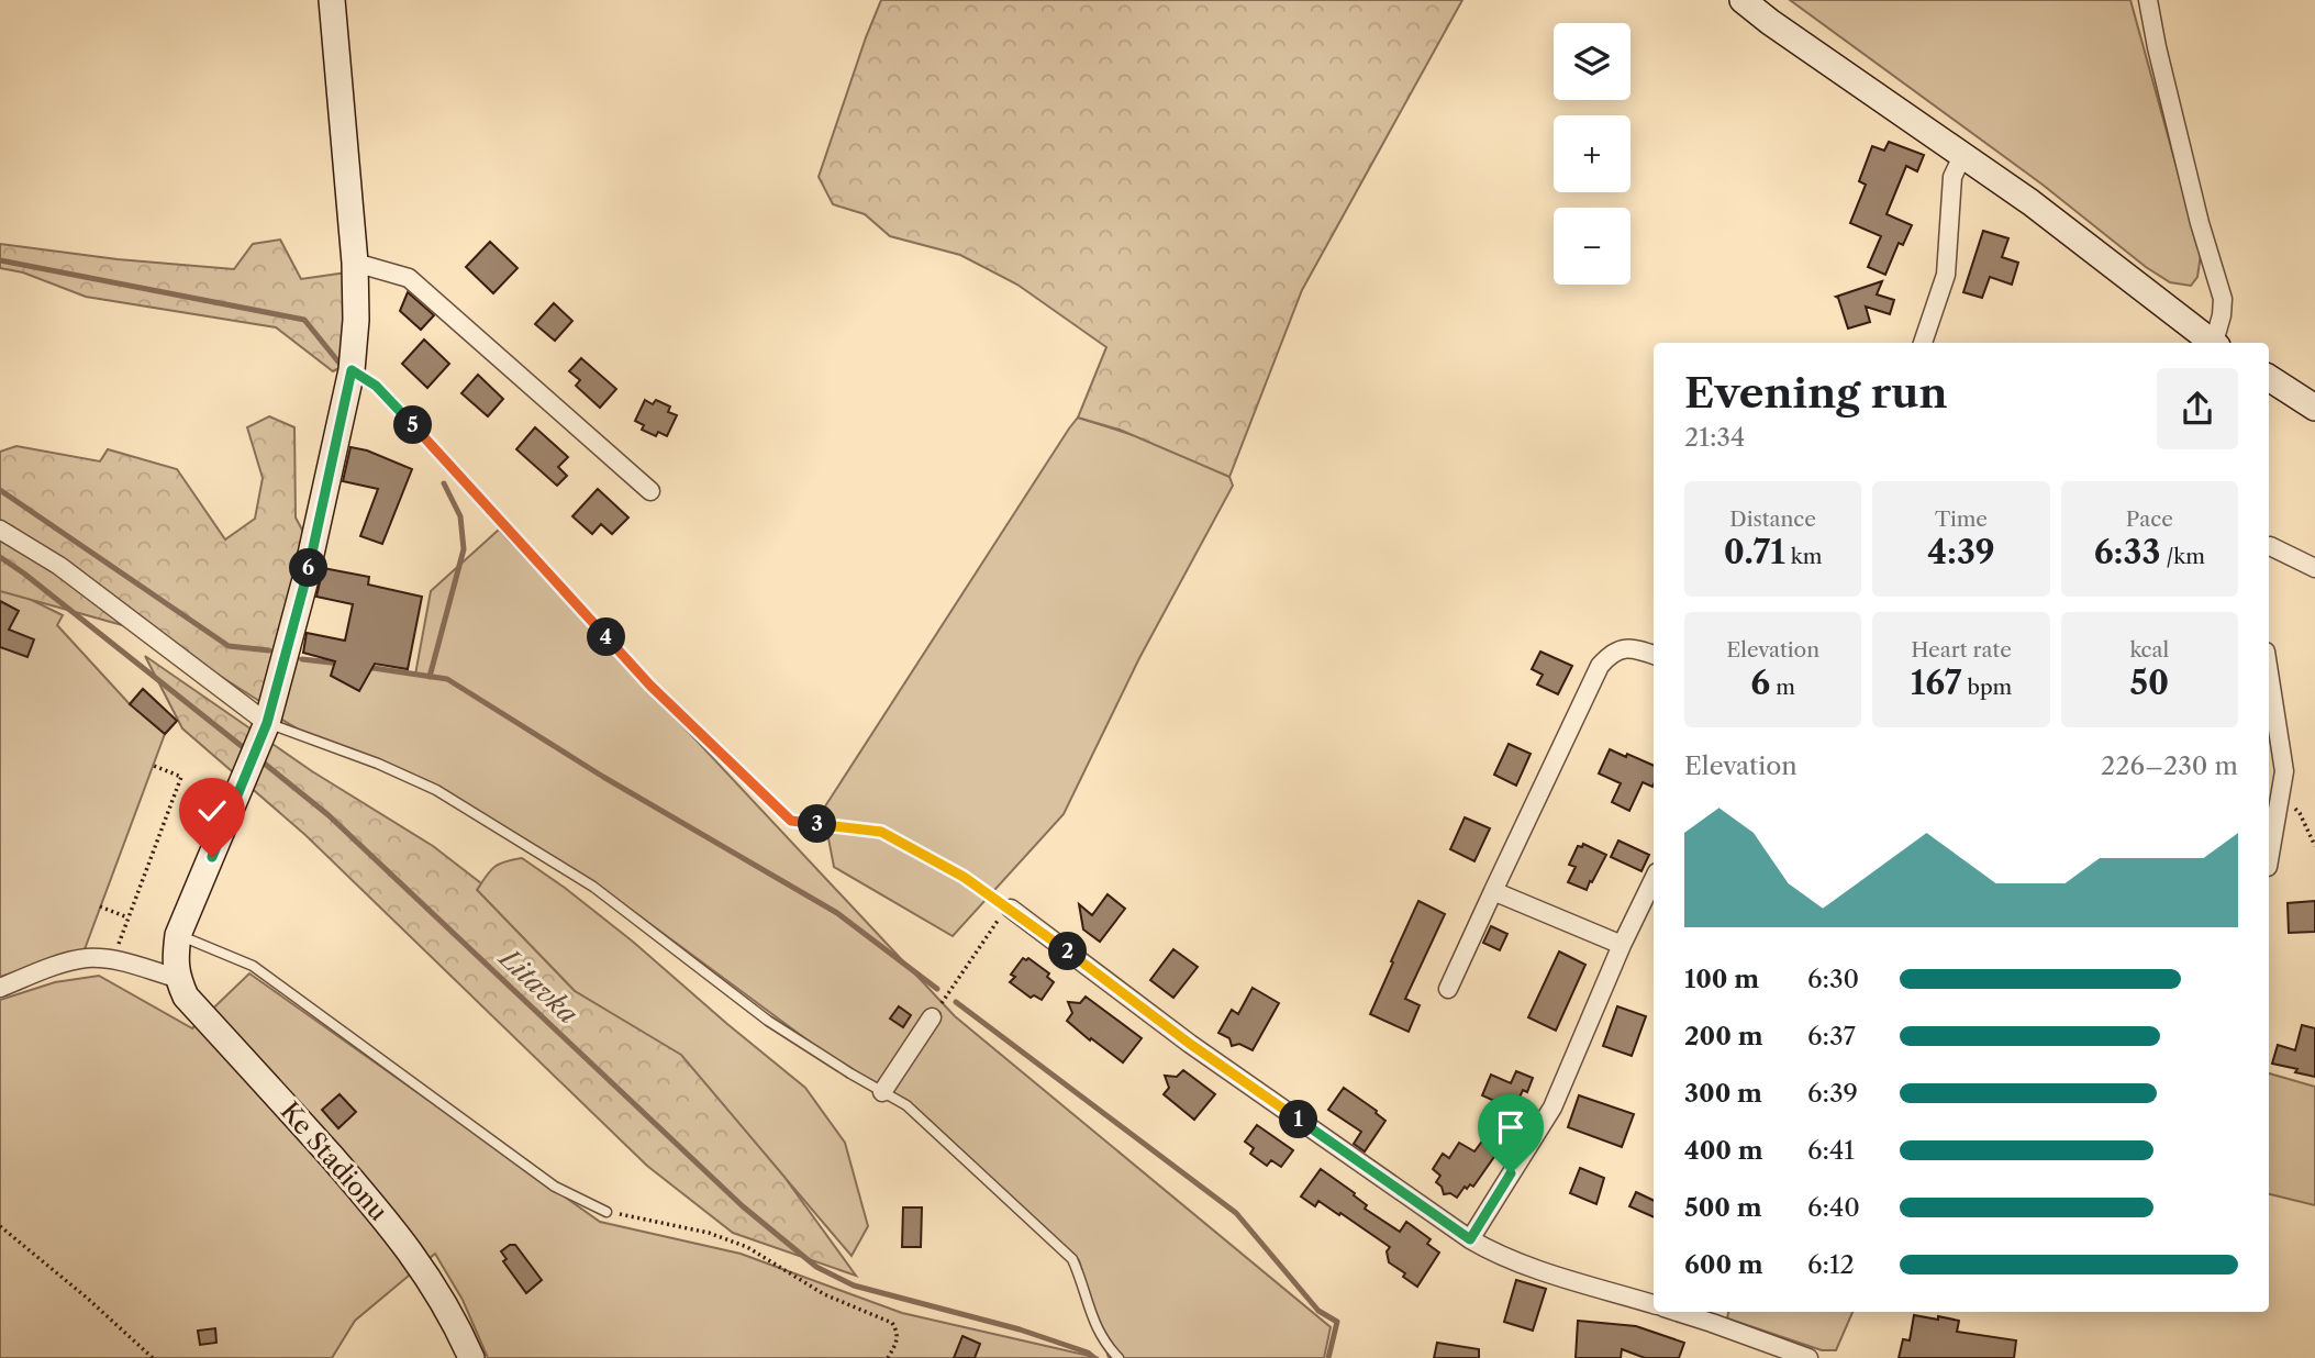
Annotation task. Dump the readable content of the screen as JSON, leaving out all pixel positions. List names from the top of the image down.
{
  "streets": {
    "street": ["Ke Stadionu"]
  },
  "water": ["Litavka"],
  "page": {
    "map_buttons": ["+", "−"],
    "heading": ["Evening run", "21:34"],
    "pins": [
      "5",
      "6",
      "4",
      "3",
      "2",
      "1"
    ],
    "stats": [
      ["Distance", "0.71 km"],
      ["Time", "4:39"],
      ["Pace", "6:33 /km"],
      ["Elevation", "6 m"],
      ["Heart rate", "167 bpm"],
      ["kcal", "50"]
    ],
    "chart": ["Elevation", "226–230 m"],
    "list": [
      {
        "name": "100 m",
        "note": "6:30"
      },
      {
        "name": "200 m",
        "note": "6:37"
      },
      {
        "name": "300 m",
        "note": "6:39"
      },
      {
        "name": "400 m",
        "note": "6:41"
      },
      {
        "name": "500 m",
        "note": "6:40"
      },
      {
        "name": "600 m",
        "note": "6:12"
      }
    ]
  }
}
